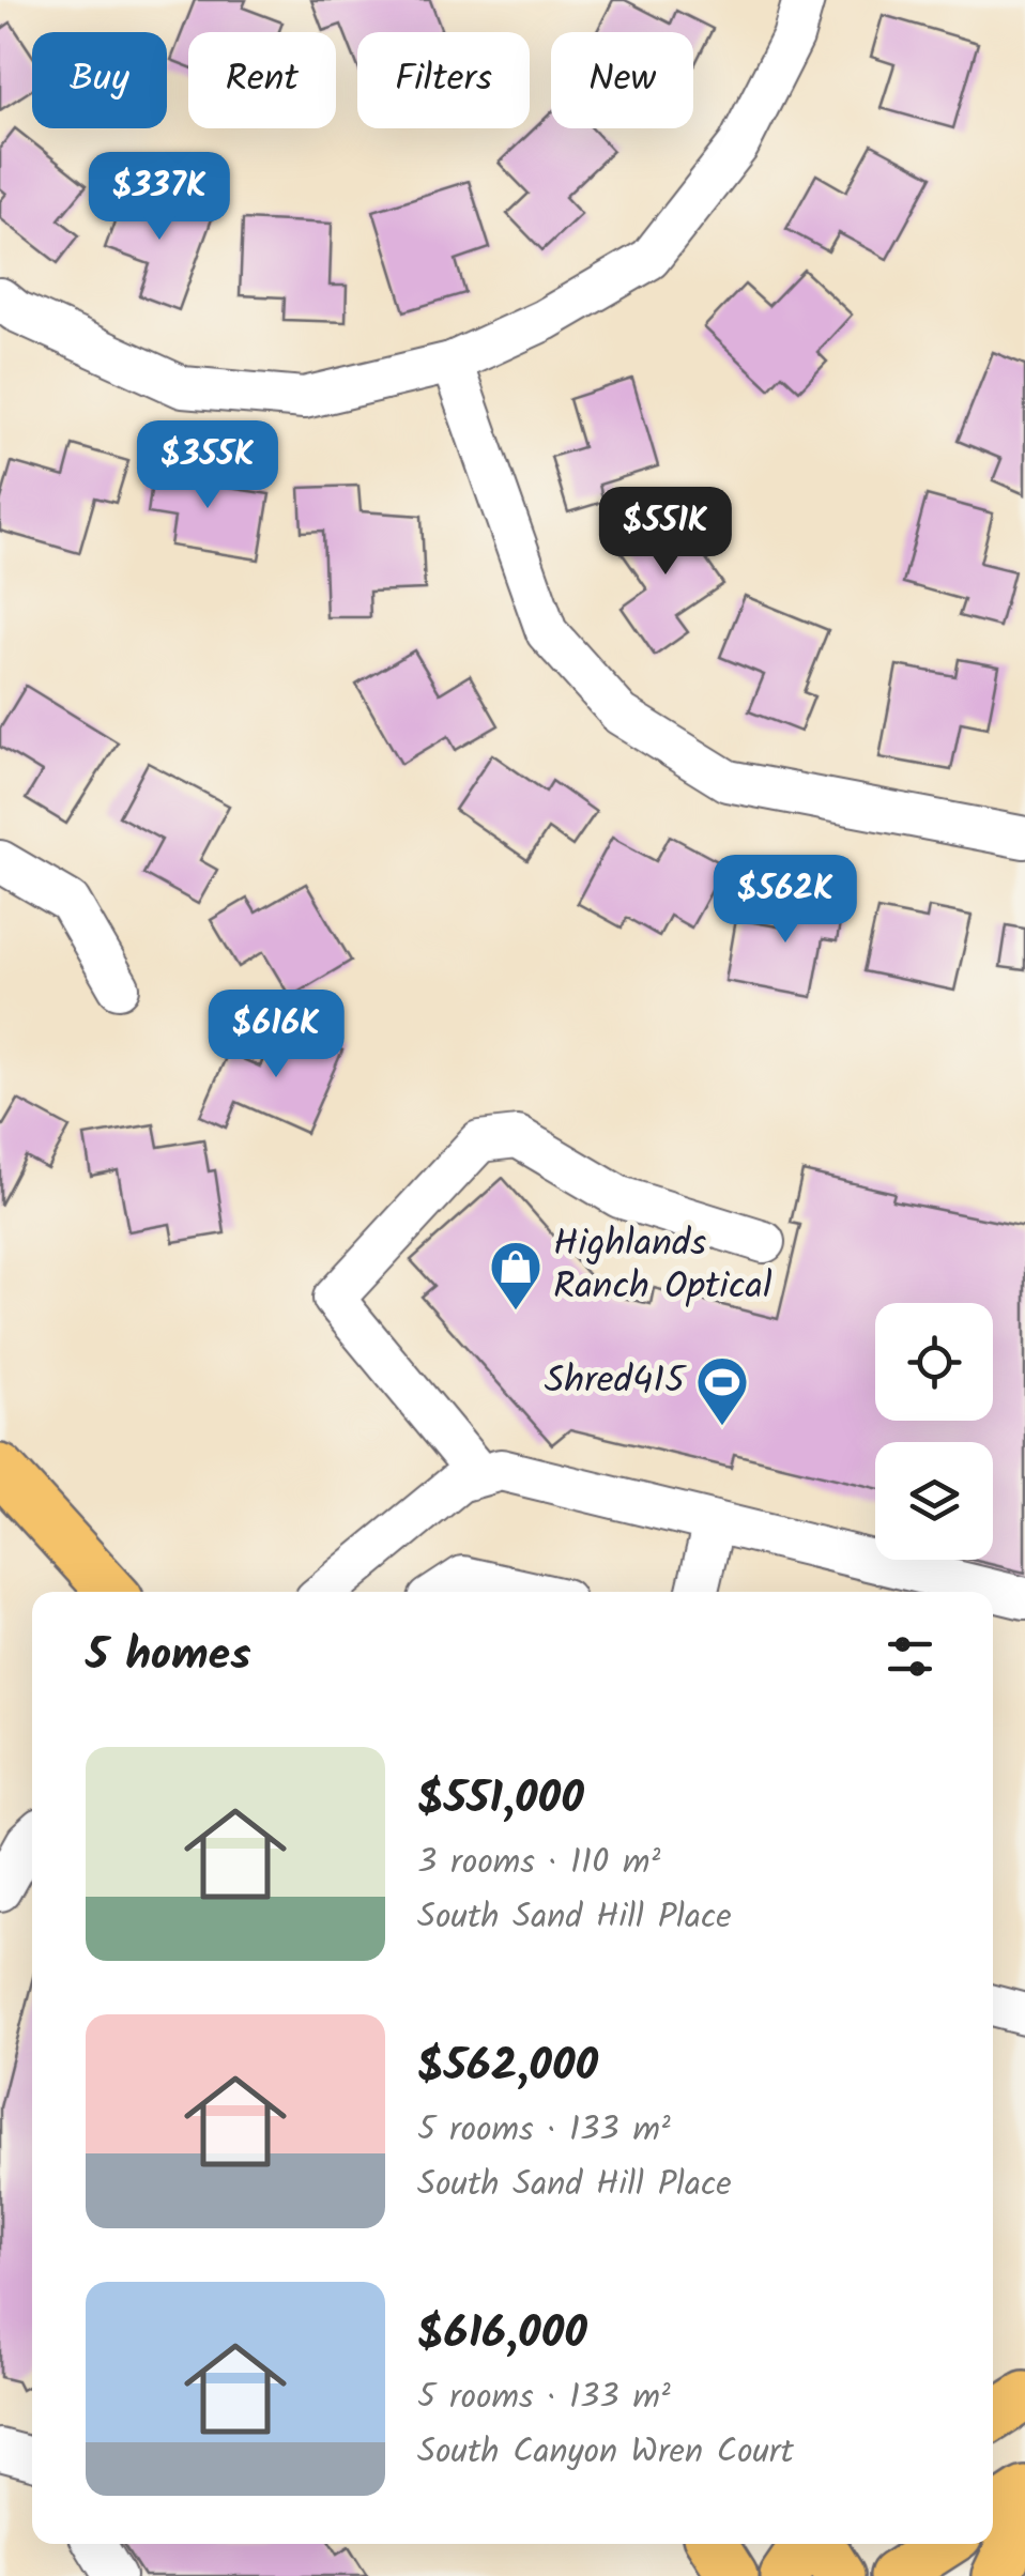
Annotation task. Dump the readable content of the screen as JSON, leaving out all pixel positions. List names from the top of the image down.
{
  "places": {
    "shop": ["Highlands Ranch Optical"],
    "sports": ["Shred415"]
  },
  "page": {
    "chip": [
      "Buy",
      "Rent",
      "Filters",
      "New"
    ],
    "price": [
      "$337K",
      "$355K",
      "$551K",
      "$562K",
      "$616K"
    ],
    "heading": "5 homes",
    "list": [
      {
        "name": "$551,000",
        "note": "3 rooms · 110 m² · South Sand Hill Place"
      },
      {
        "name": "$562,000",
        "note": "5 rooms · 133 m² · South Sand Hill Place"
      },
      {
        "name": "$616,000",
        "note": "5 rooms · 133 m² · South Canyon Wren Court"
      }
    ]
  }
}
